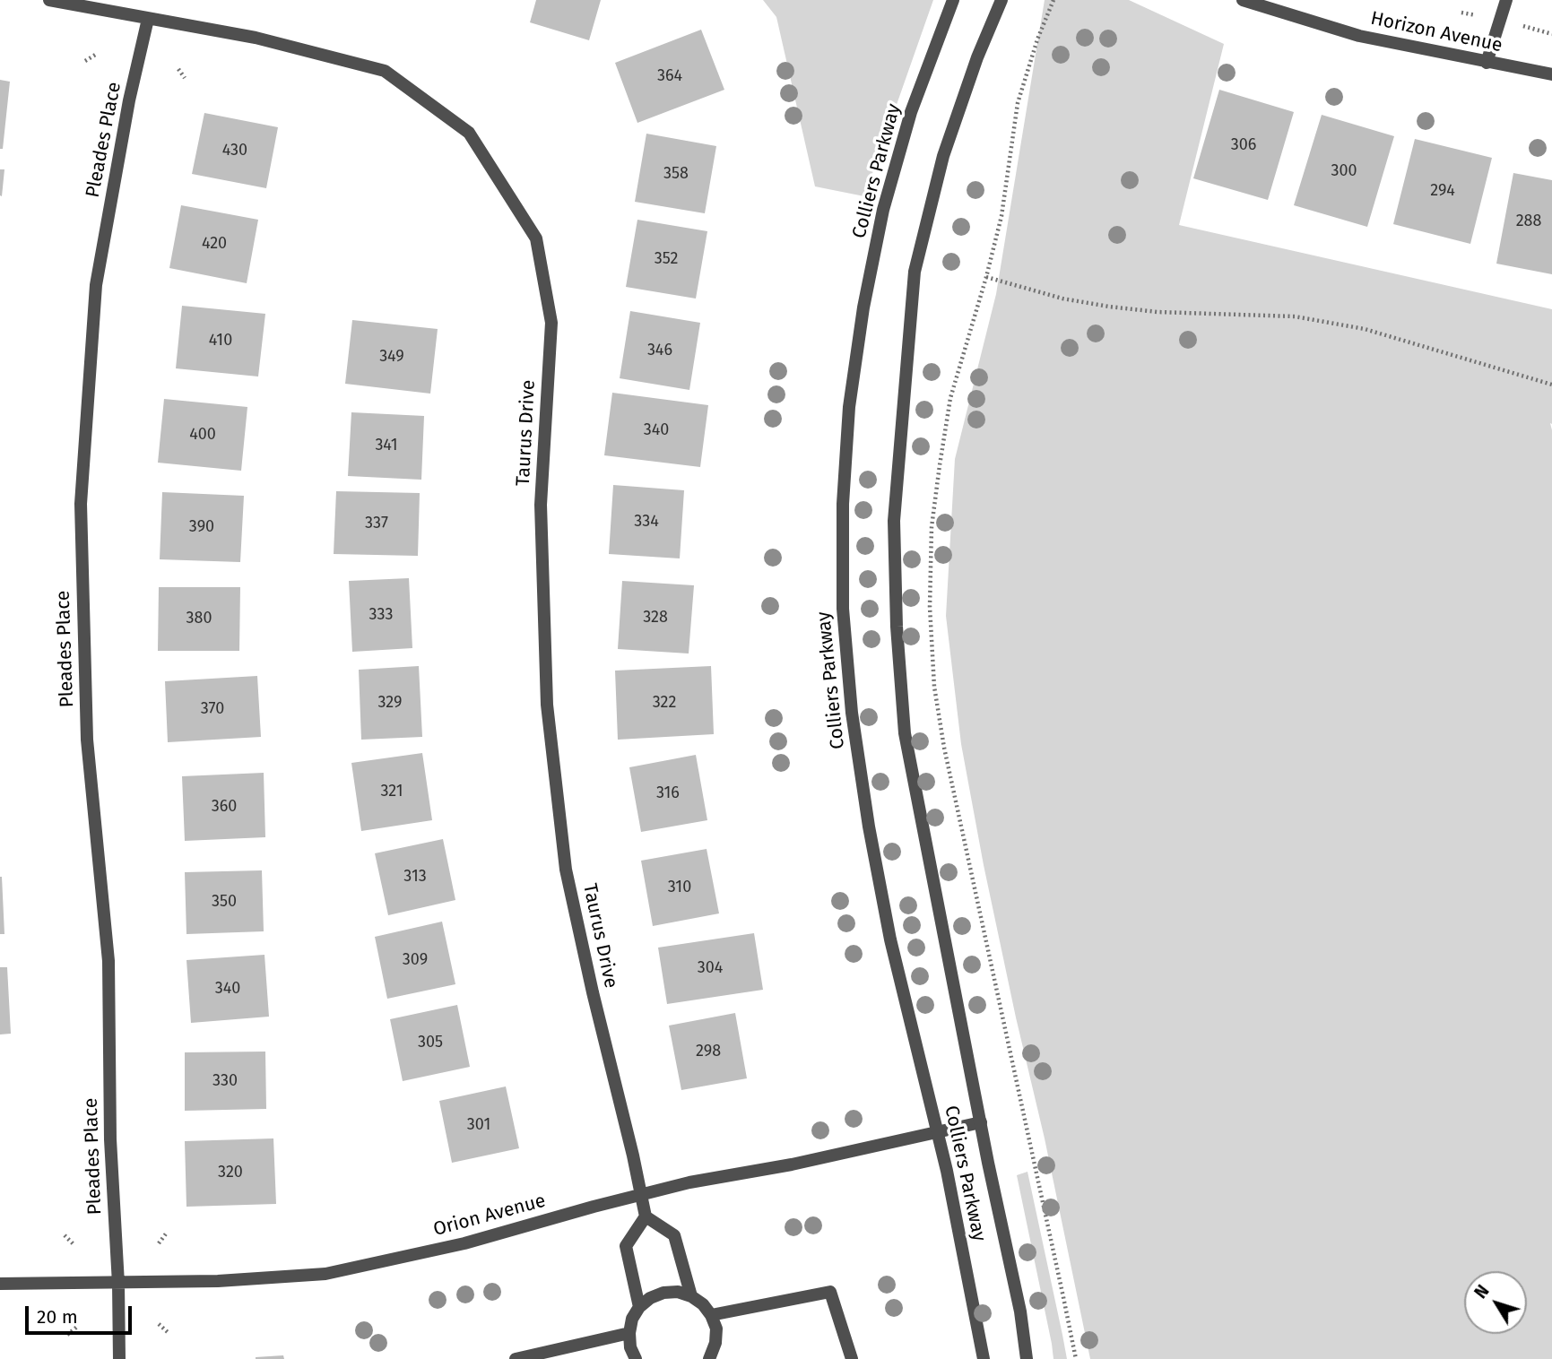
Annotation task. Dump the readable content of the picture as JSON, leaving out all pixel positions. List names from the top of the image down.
{
  "streets": {
    "street": [
      "Horizon Avenue",
      "Pleades Place",
      "Colliers Parkway",
      "Taurus Drive",
      "Orion Avenue"
    ]
  },
  "crossings": [
    ["Pleades Place", "Taurus Drive"],
    ["Pleades Place", "Orion Avenue"],
    ["Colliers Parkway", "Orion Avenue"],
    ["Taurus Drive", "Orion Avenue"]
  ],
  "house_numbers": [
    "364",
    "306",
    "430",
    "300",
    "358",
    "294",
    "288",
    "420",
    "352",
    "410",
    "346",
    "349",
    "340",
    "400",
    "341",
    "334",
    "337",
    "390",
    "333",
    "328",
    "380",
    "329",
    "322",
    "370",
    "321",
    "316",
    "360",
    "313",
    "310",
    "350",
    "309",
    "304",
    "340",
    "305",
    "298",
    "330",
    "301",
    "320"
  ],
  "scale_bar": "20 m",
  "north": "top left"
}
